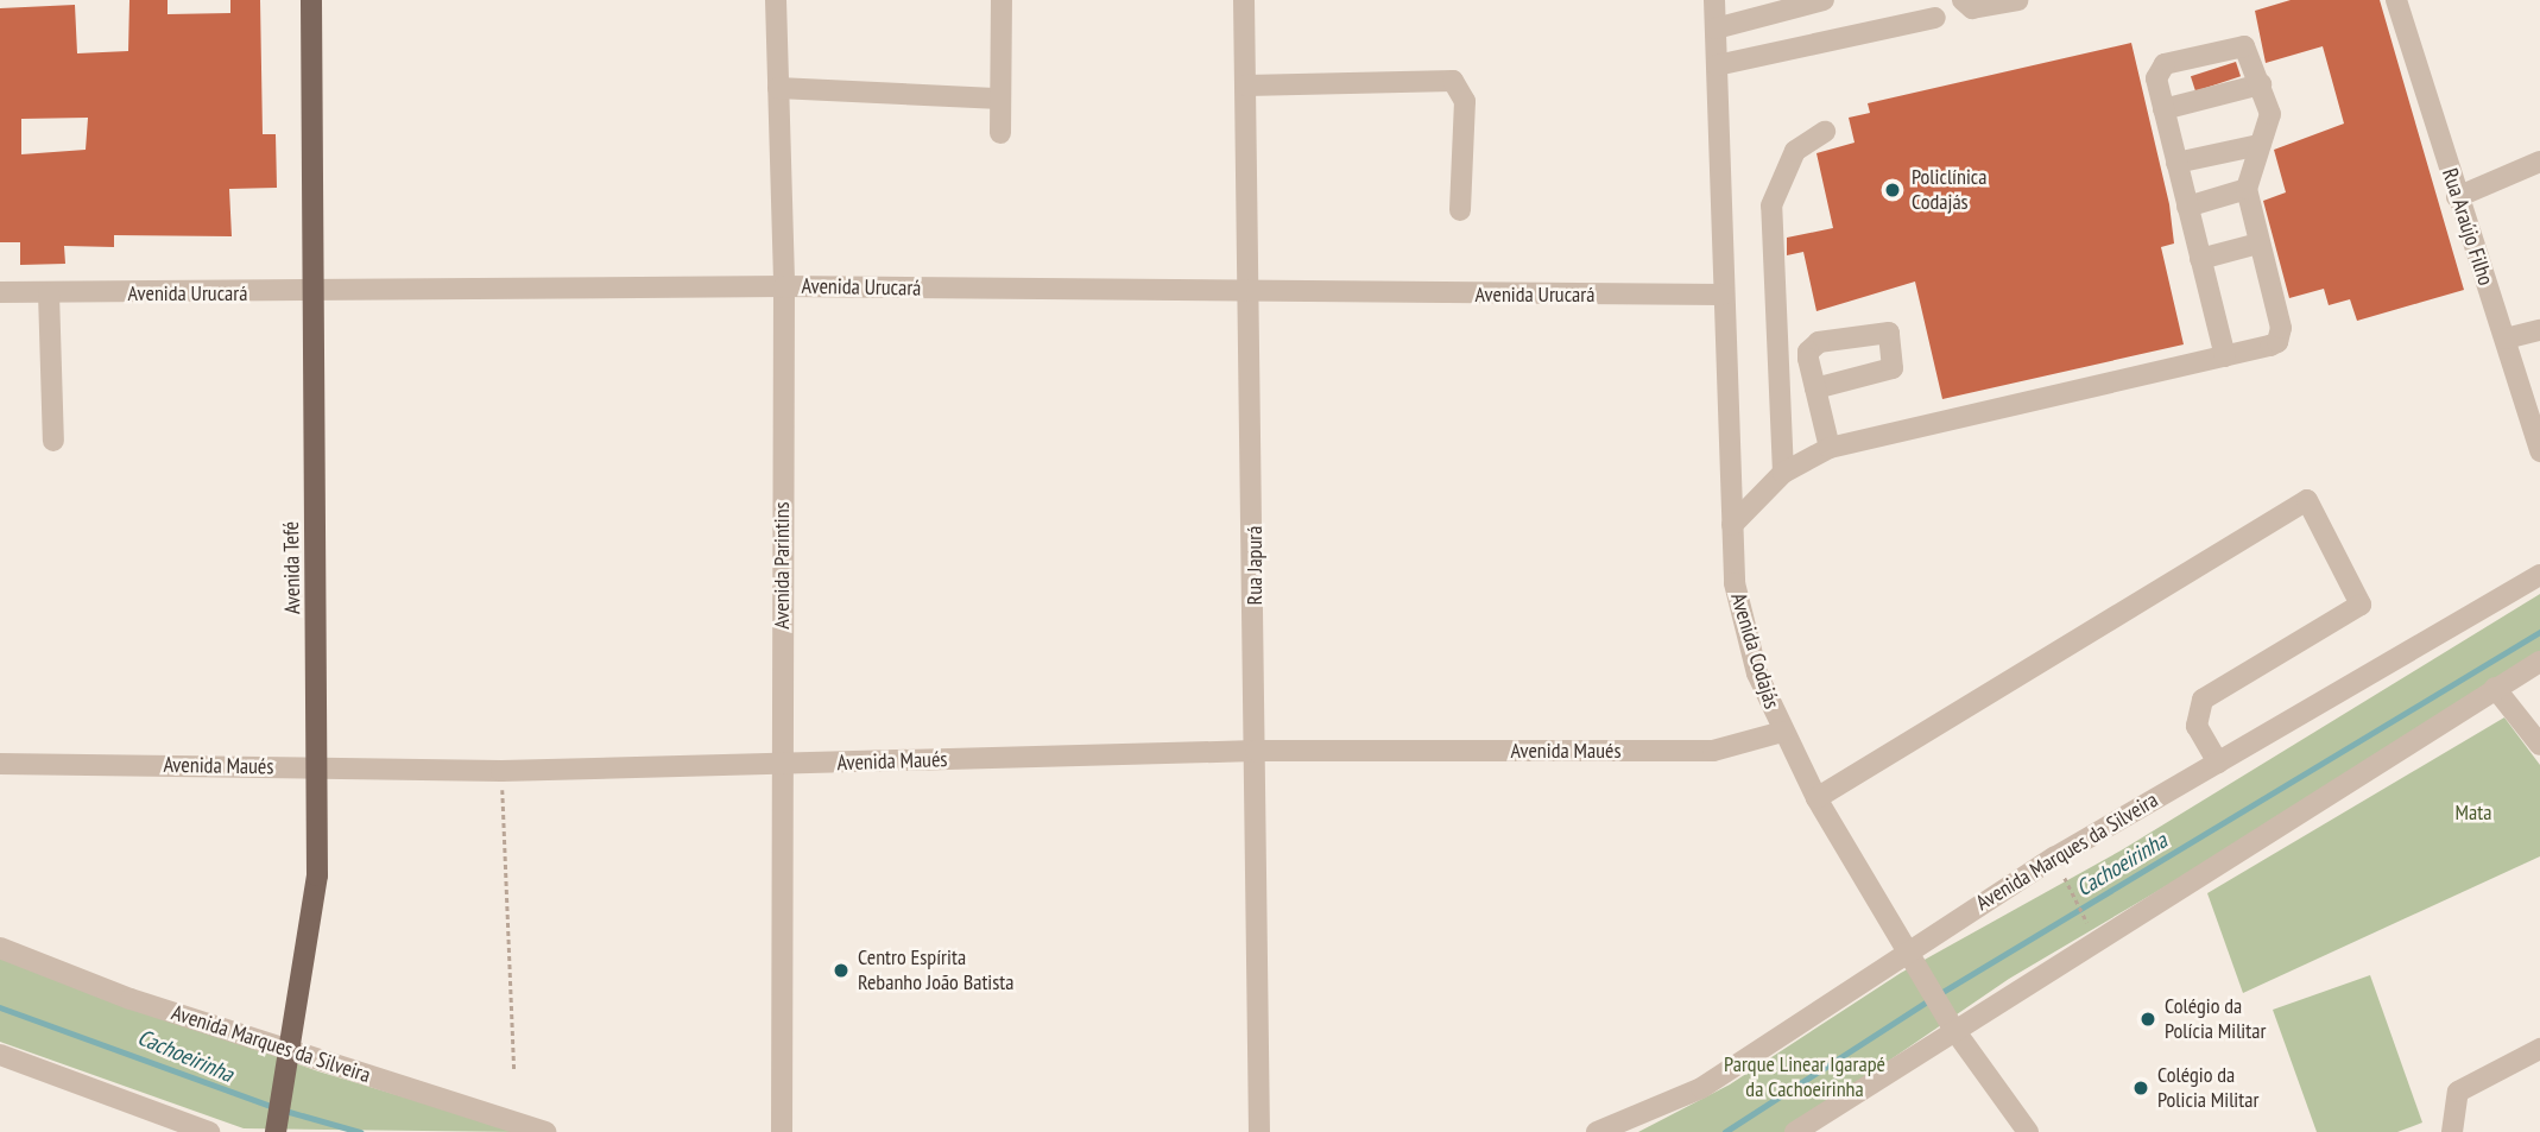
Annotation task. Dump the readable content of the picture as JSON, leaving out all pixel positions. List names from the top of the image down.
{
  "streets": {
    "main road": ["Avenida Tefé"],
    "street": [
      "Rua Araújo Filho",
      "Avenida Urucará",
      "Avenida Parintins",
      "Rua Japurá",
      "Avenida Codajás",
      "Avenida Maués",
      "Avenida Marques da Silveira"
    ]
  },
  "crossings": [
    ["Avenida Urucará", "Avenida Parintins"],
    ["Avenida Urucará", "Rua Japurá"],
    ["Avenida Urucará", "Avenida Tefé"],
    ["Avenida Urucará", "Avenida Codajás"],
    ["Avenida Parintins", "Avenida Maués"],
    ["Rua Japurá", "Avenida Maués"],
    ["Avenida Tefé", "Avenida Maués"],
    ["Avenida Tefé", "Avenida Marques da Silveira"],
    ["Avenida Codajás", "Avenida Maués"],
    ["Avenida Codajás", "Avenida Marques da Silveira"]
  ],
  "water": ["Cachoeirinha"],
  "parks": ["Mata", "Parque Linear Igarapé da Cachoeirinha"],
  "places": [
    "Policlínica Codajás",
    "Centro Espírita Rebanho João Batista",
    "Colégio da Polícia Militar",
    "Colégio da Policia Militar"
  ]
}
